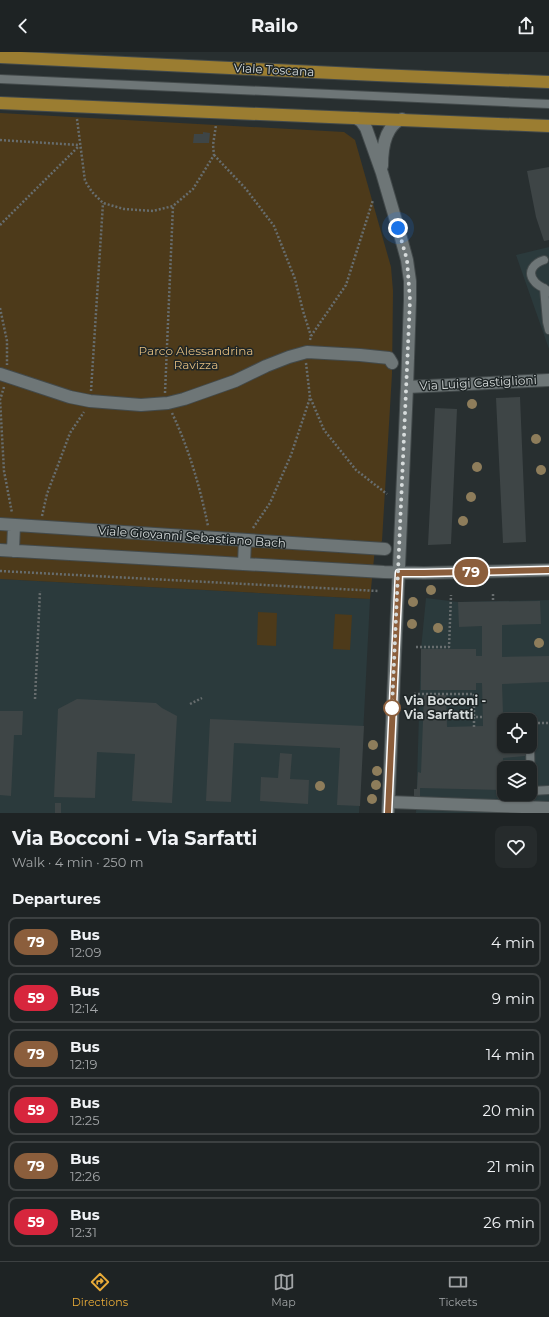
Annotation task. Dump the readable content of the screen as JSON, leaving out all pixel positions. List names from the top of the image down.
{
  "streets": {
    "main road": ["Viale Toscana"],
    "street": ["Via Luigi Castiglioni", "Viale Giovanni Sebastiano Bach"]
  },
  "parks": ["Parco Alessandrina Ravizza"],
  "places": ["Via Bocconi - Via Sarfatti"],
  "lines": ["bus line 79"],
  "page": {
    "header": "Railo",
    "on_map": "79",
    "heading": [
      ["Via Bocconi - Via Sarfatti", "Walk · 4 min · 250 m"],
      "Departures"
    ],
    "list": [
      {
        "mark": "79",
        "name": "Bus",
        "note": "12:09",
        "value": "4 min"
      },
      {
        "mark": "59",
        "name": "Bus",
        "note": "12:14",
        "value": "9 min"
      },
      {
        "mark": "79",
        "name": "Bus",
        "note": "12:19",
        "value": "14 min"
      },
      {
        "mark": "59",
        "name": "Bus",
        "note": "12:25",
        "value": "20 min"
      },
      {
        "mark": "79",
        "name": "Bus",
        "note": "12:26",
        "value": "21 min"
      },
      {
        "mark": "59",
        "name": "Bus",
        "note": "12:31",
        "value": "26 min"
      }
    ],
    "tabs": ["Directions", "Map", "Tickets"]
  }
}
